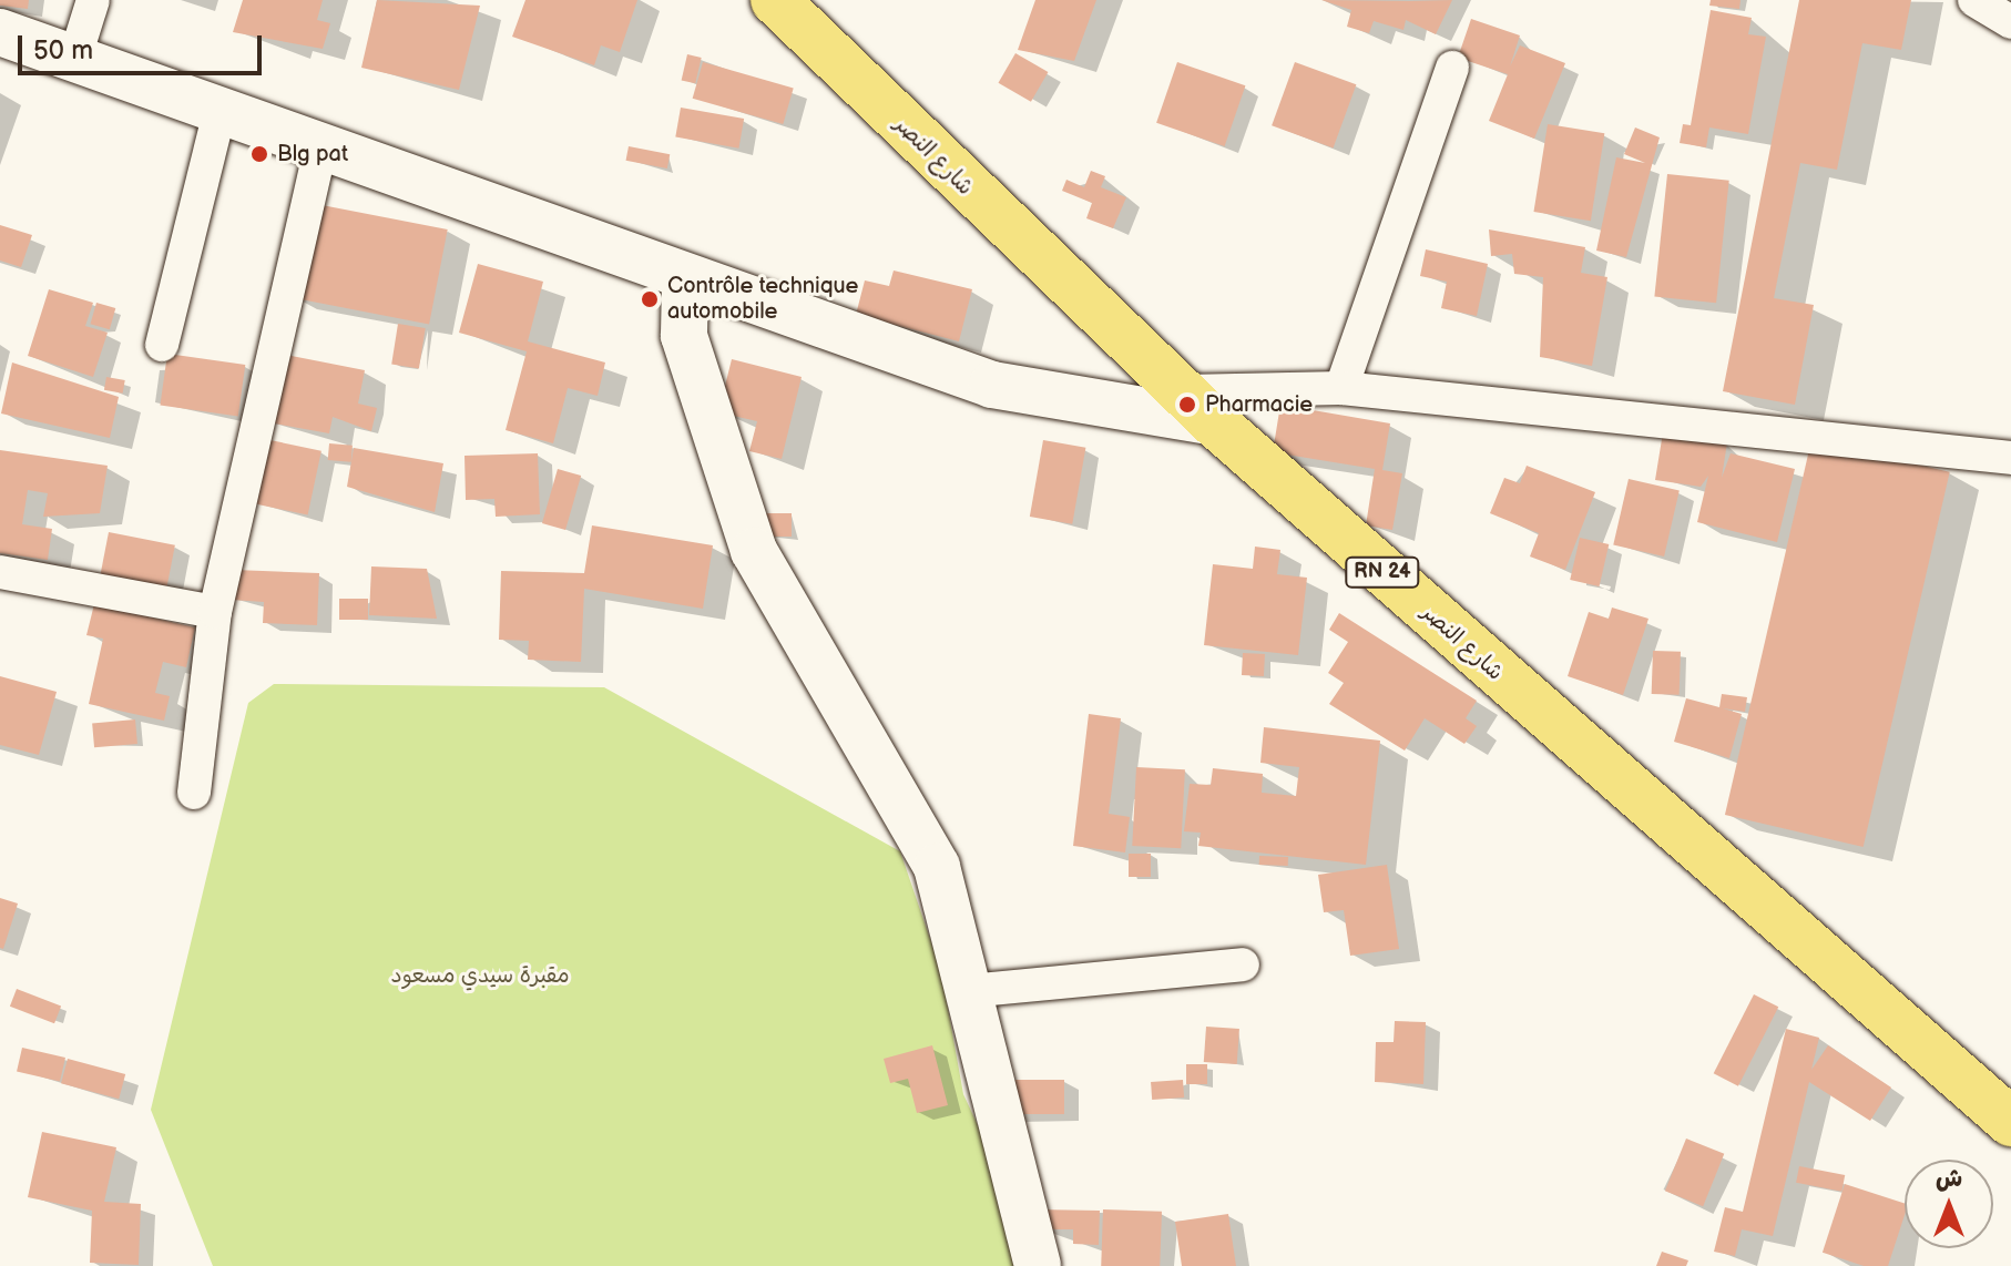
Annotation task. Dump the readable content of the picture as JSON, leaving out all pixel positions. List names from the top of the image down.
{
  "streets": {
    "main road": ["شارع النصر", "RN 24"]
  },
  "parks": ["مقبرة سيدي مسعود"],
  "places": ["Blg pat", "Contrôle technique automobile", "Pharmacie"],
  "scale_bar": "50 m",
  "north": "top"
}
